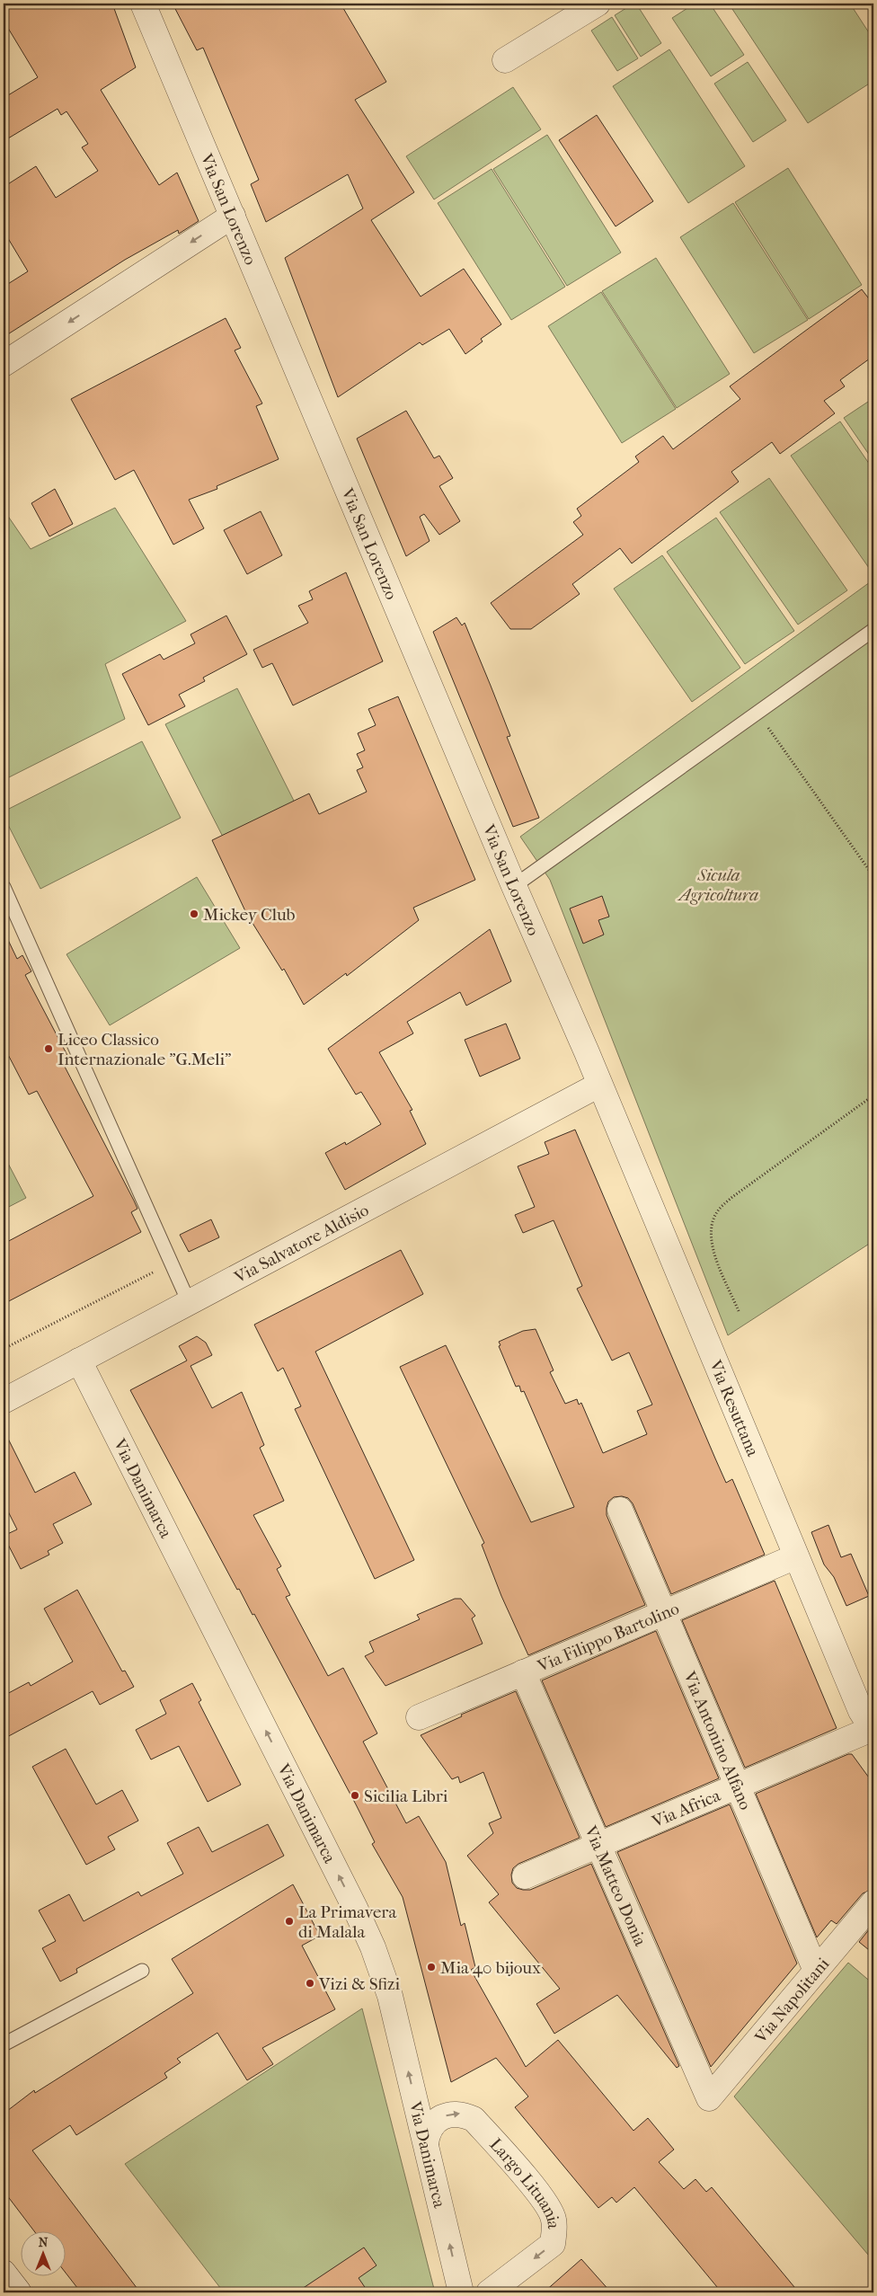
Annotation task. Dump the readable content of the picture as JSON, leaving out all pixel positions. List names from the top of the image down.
{
  "streets": {
    "street": [
      "Via San Lorenzo",
      "Via Salvatore Aldisio",
      "Via Resuttana",
      "Via Danimarca",
      "Via Filippo Bartolino",
      "Via Antonino Alfano",
      "Via Africa",
      "Via Matteo Donia",
      "Via Napolitani",
      "Largo Lituania"
    ]
  },
  "crossings": [
    ["Via San Lorenzo", "Via Salvatore Aldisio"],
    ["Via San Lorenzo", "Via Resuttana"],
    ["Via Salvatore Aldisio", "Via Resuttana"],
    ["Via Salvatore Aldisio", "Via Danimarca"],
    ["Via Resuttana", "Via Filippo Bartolino"],
    ["Via Resuttana", "Via Africa"],
    ["Via Danimarca", "Largo Lituania"],
    ["Via Filippo Bartolino", "Via Antonino Alfano"],
    ["Via Filippo Bartolino", "Via Matteo Donia"],
    ["Via Antonino Alfano", "Via Africa"],
    ["Via Antonino Alfano", "Via Napolitani"],
    ["Via Africa", "Via Matteo Donia"],
    ["Via Matteo Donia", "Via Napolitani"]
  ],
  "one_way": ["Via Danimarca"],
  "parks": ["Sicula Agricoltura"],
  "places": [
    "Mickey Club",
    "Liceo Classico Internazionale \"G.Meli\"",
    "Sicilia Libri",
    "La Primavera di Malala",
    "Mia 40 bijoux",
    "Vizi & Sfizi"
  ],
  "north": "top"
}
